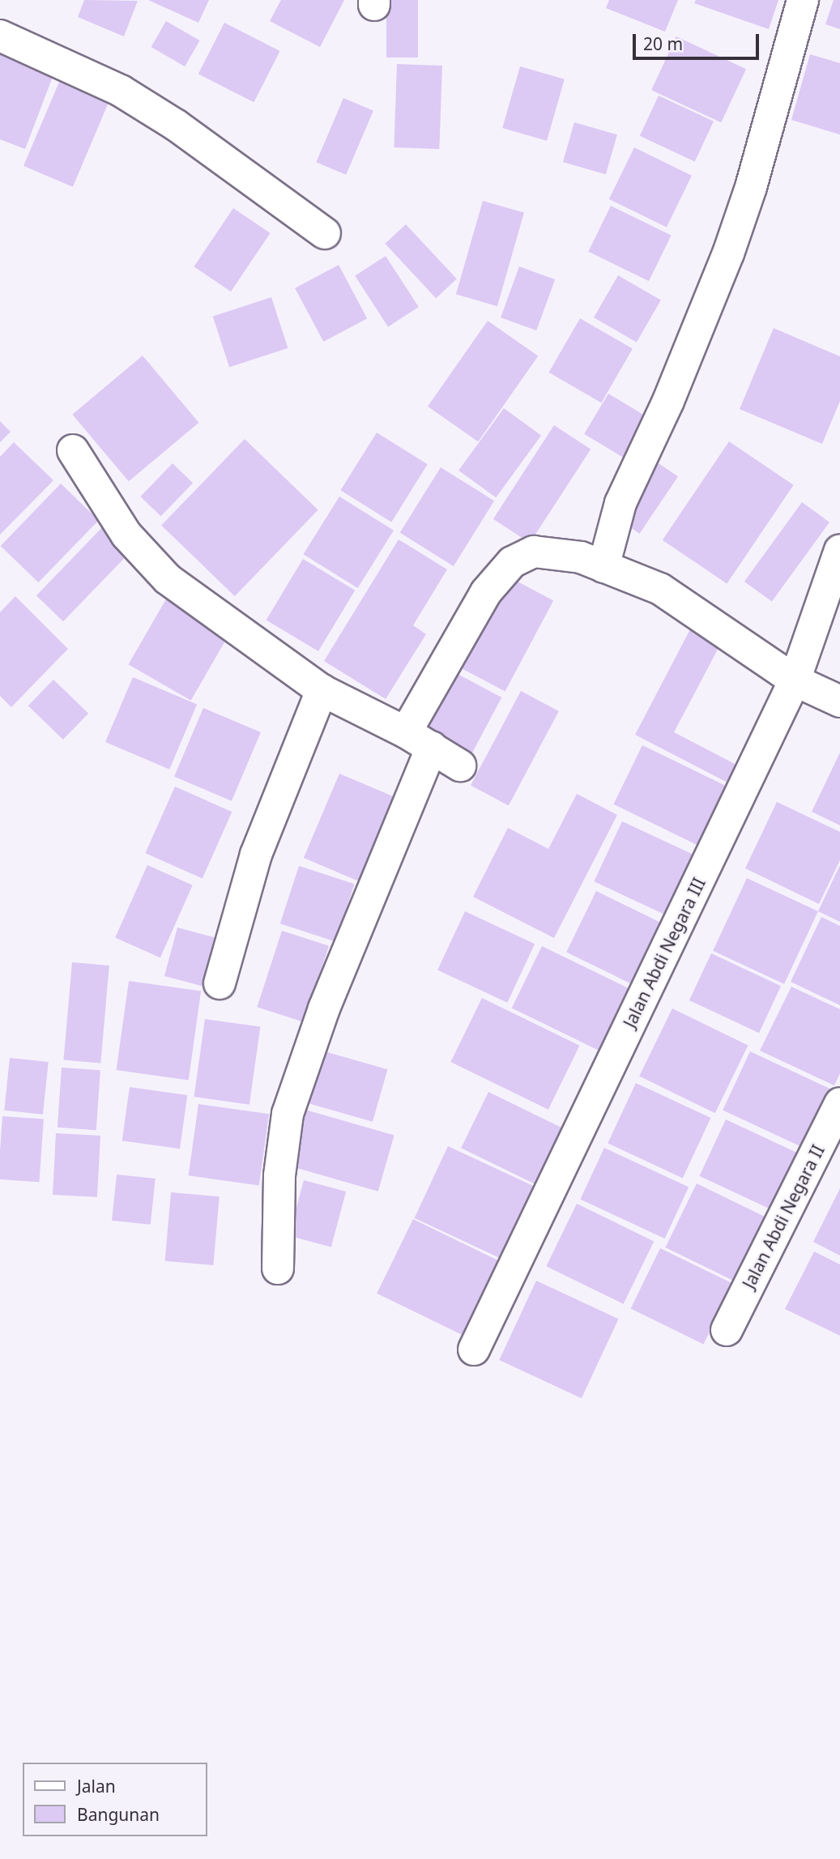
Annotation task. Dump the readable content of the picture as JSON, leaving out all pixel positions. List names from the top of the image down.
{
  "streets": {
    "street": ["Jalan Abdi Negara III", "Jalan Abdi Negara II"]
  },
  "legend": ["Jalan", "Bangunan"],
  "scale_bar": "20 m"
}
